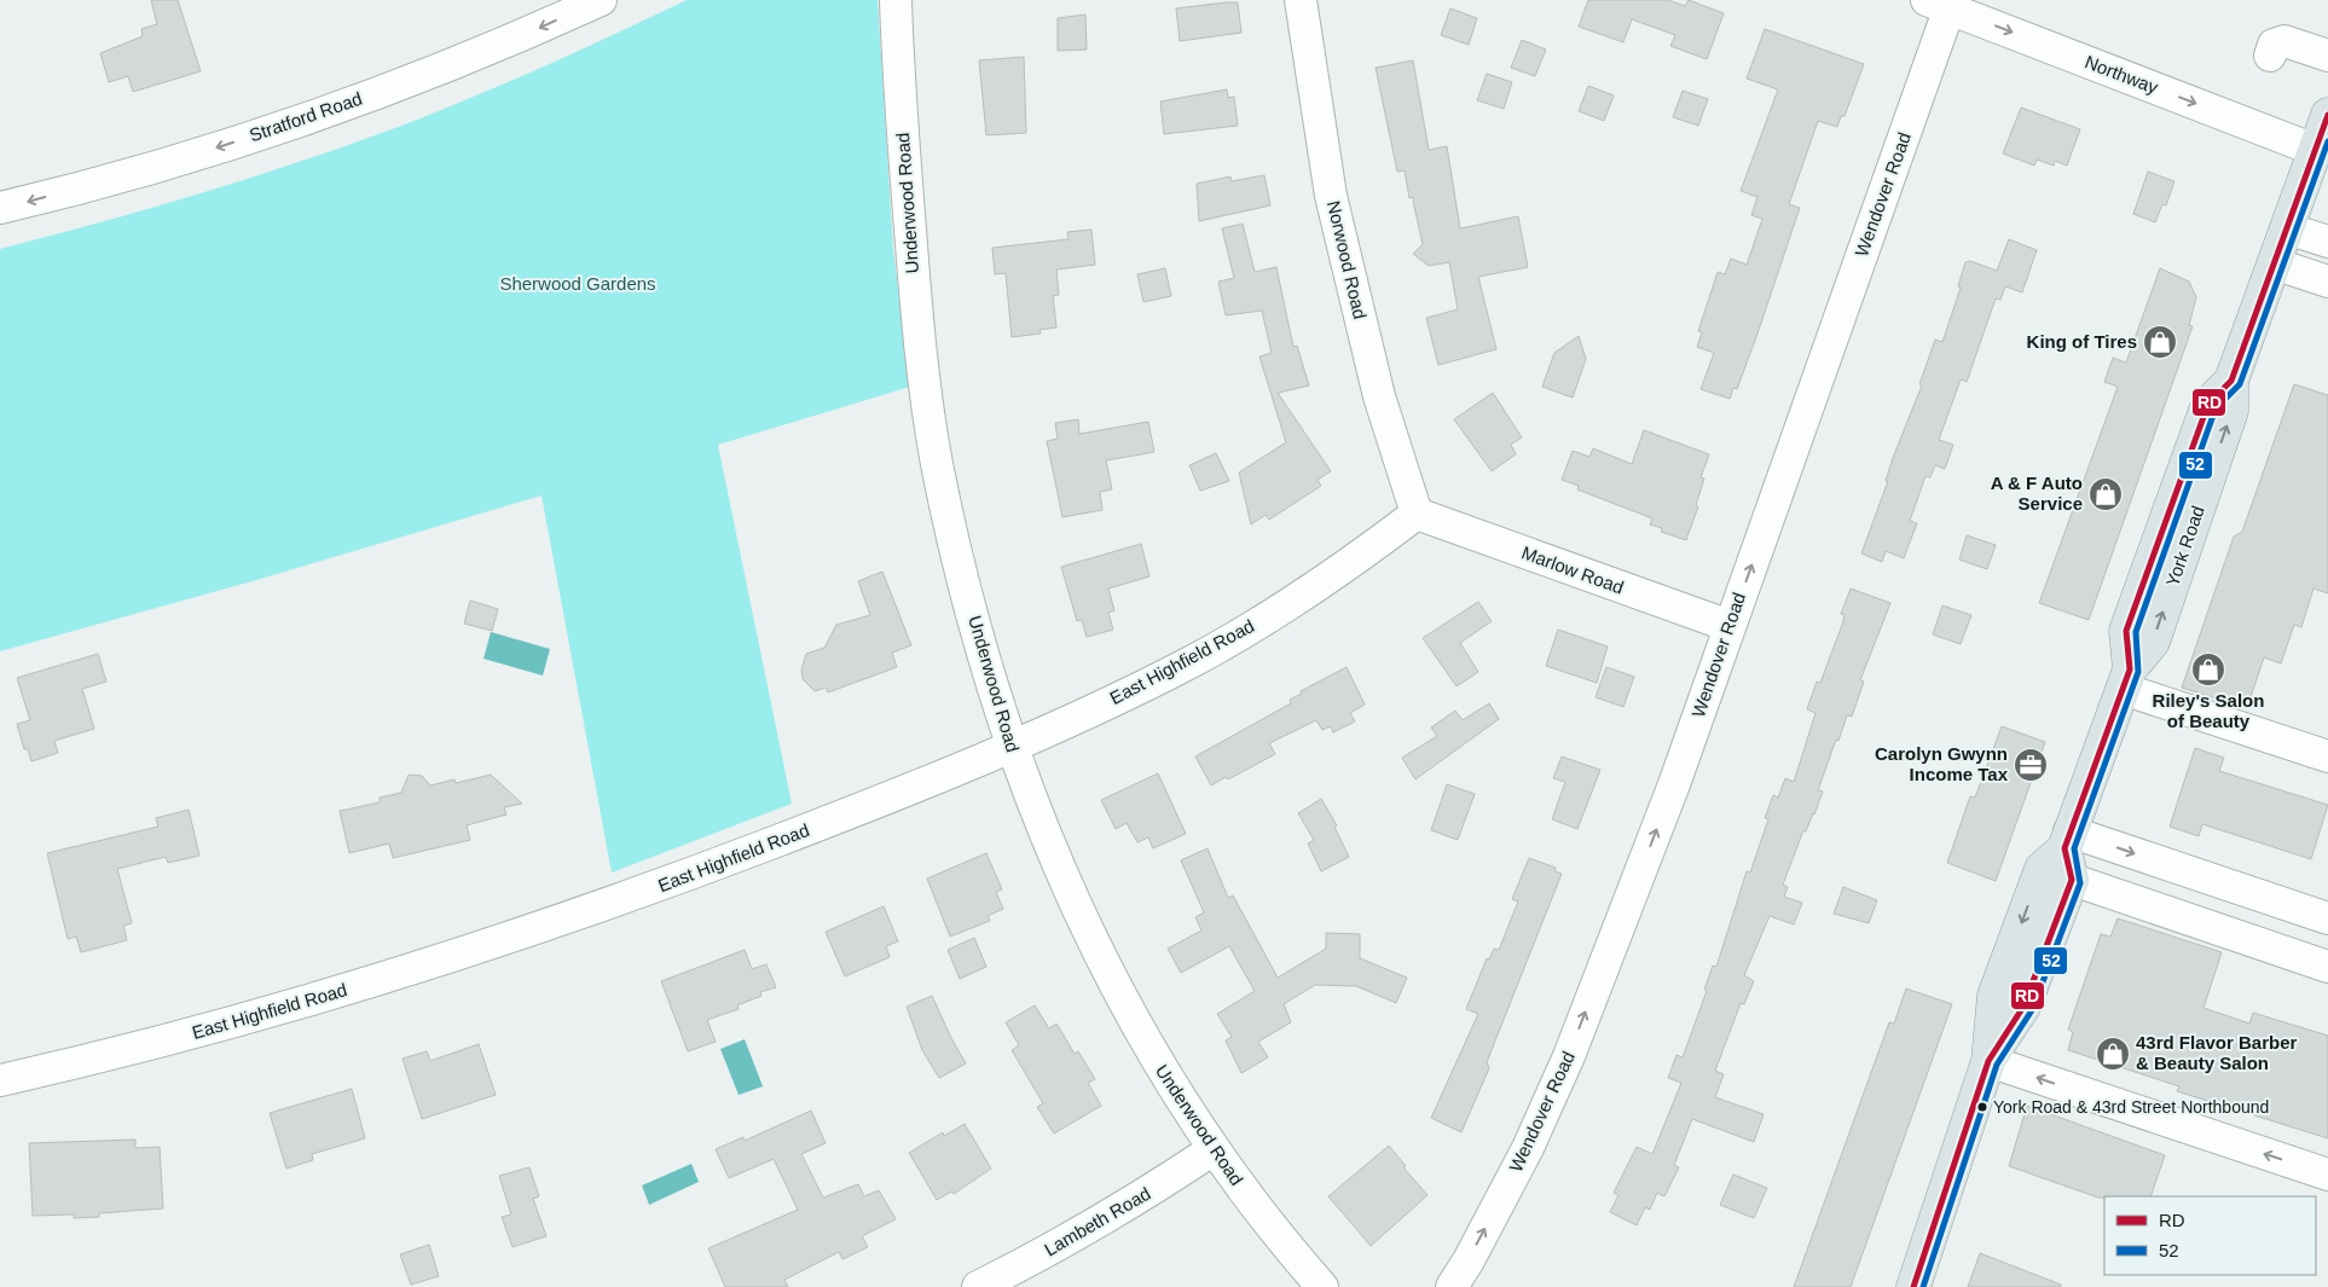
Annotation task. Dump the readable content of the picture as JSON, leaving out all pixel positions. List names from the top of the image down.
{
  "streets": {
    "main road": ["York Road"],
    "street": [
      "Northway",
      "Stratford Road",
      "Wendover Road",
      "Underwood Road",
      "Norwood Road",
      "Marlow Road",
      "East Highfield Road",
      "Lambeth Road"
    ]
  },
  "crossings": [
    ["Northway", "Wendover Road"],
    ["Northway", "York Road"],
    ["Wendover Road", "Marlow Road"],
    ["Underwood Road", "East Highfield Road"],
    ["Underwood Road", "Lambeth Road"],
    ["Norwood Road", "Marlow Road"],
    ["Norwood Road", "East Highfield Road"],
    ["Marlow Road", "East Highfield Road"]
  ],
  "one_way": ["Northway", "Stratford Road", "Wendover Road"],
  "parks": ["Sherwood Gardens"],
  "places": {
    "shop": [
      "King of Tires",
      "A & F Auto Service",
      "Riley's Salon of Beauty",
      "43rd Flavor Barber & Beauty Salon"
    ],
    "office": ["Carolyn Gwynn Income Tax"],
    "other": ["York Road & 43rd Street Northbound"]
  },
  "lines": ["transit line RD", "transit line 52"],
  "legend": ["RD", "52"]
}
